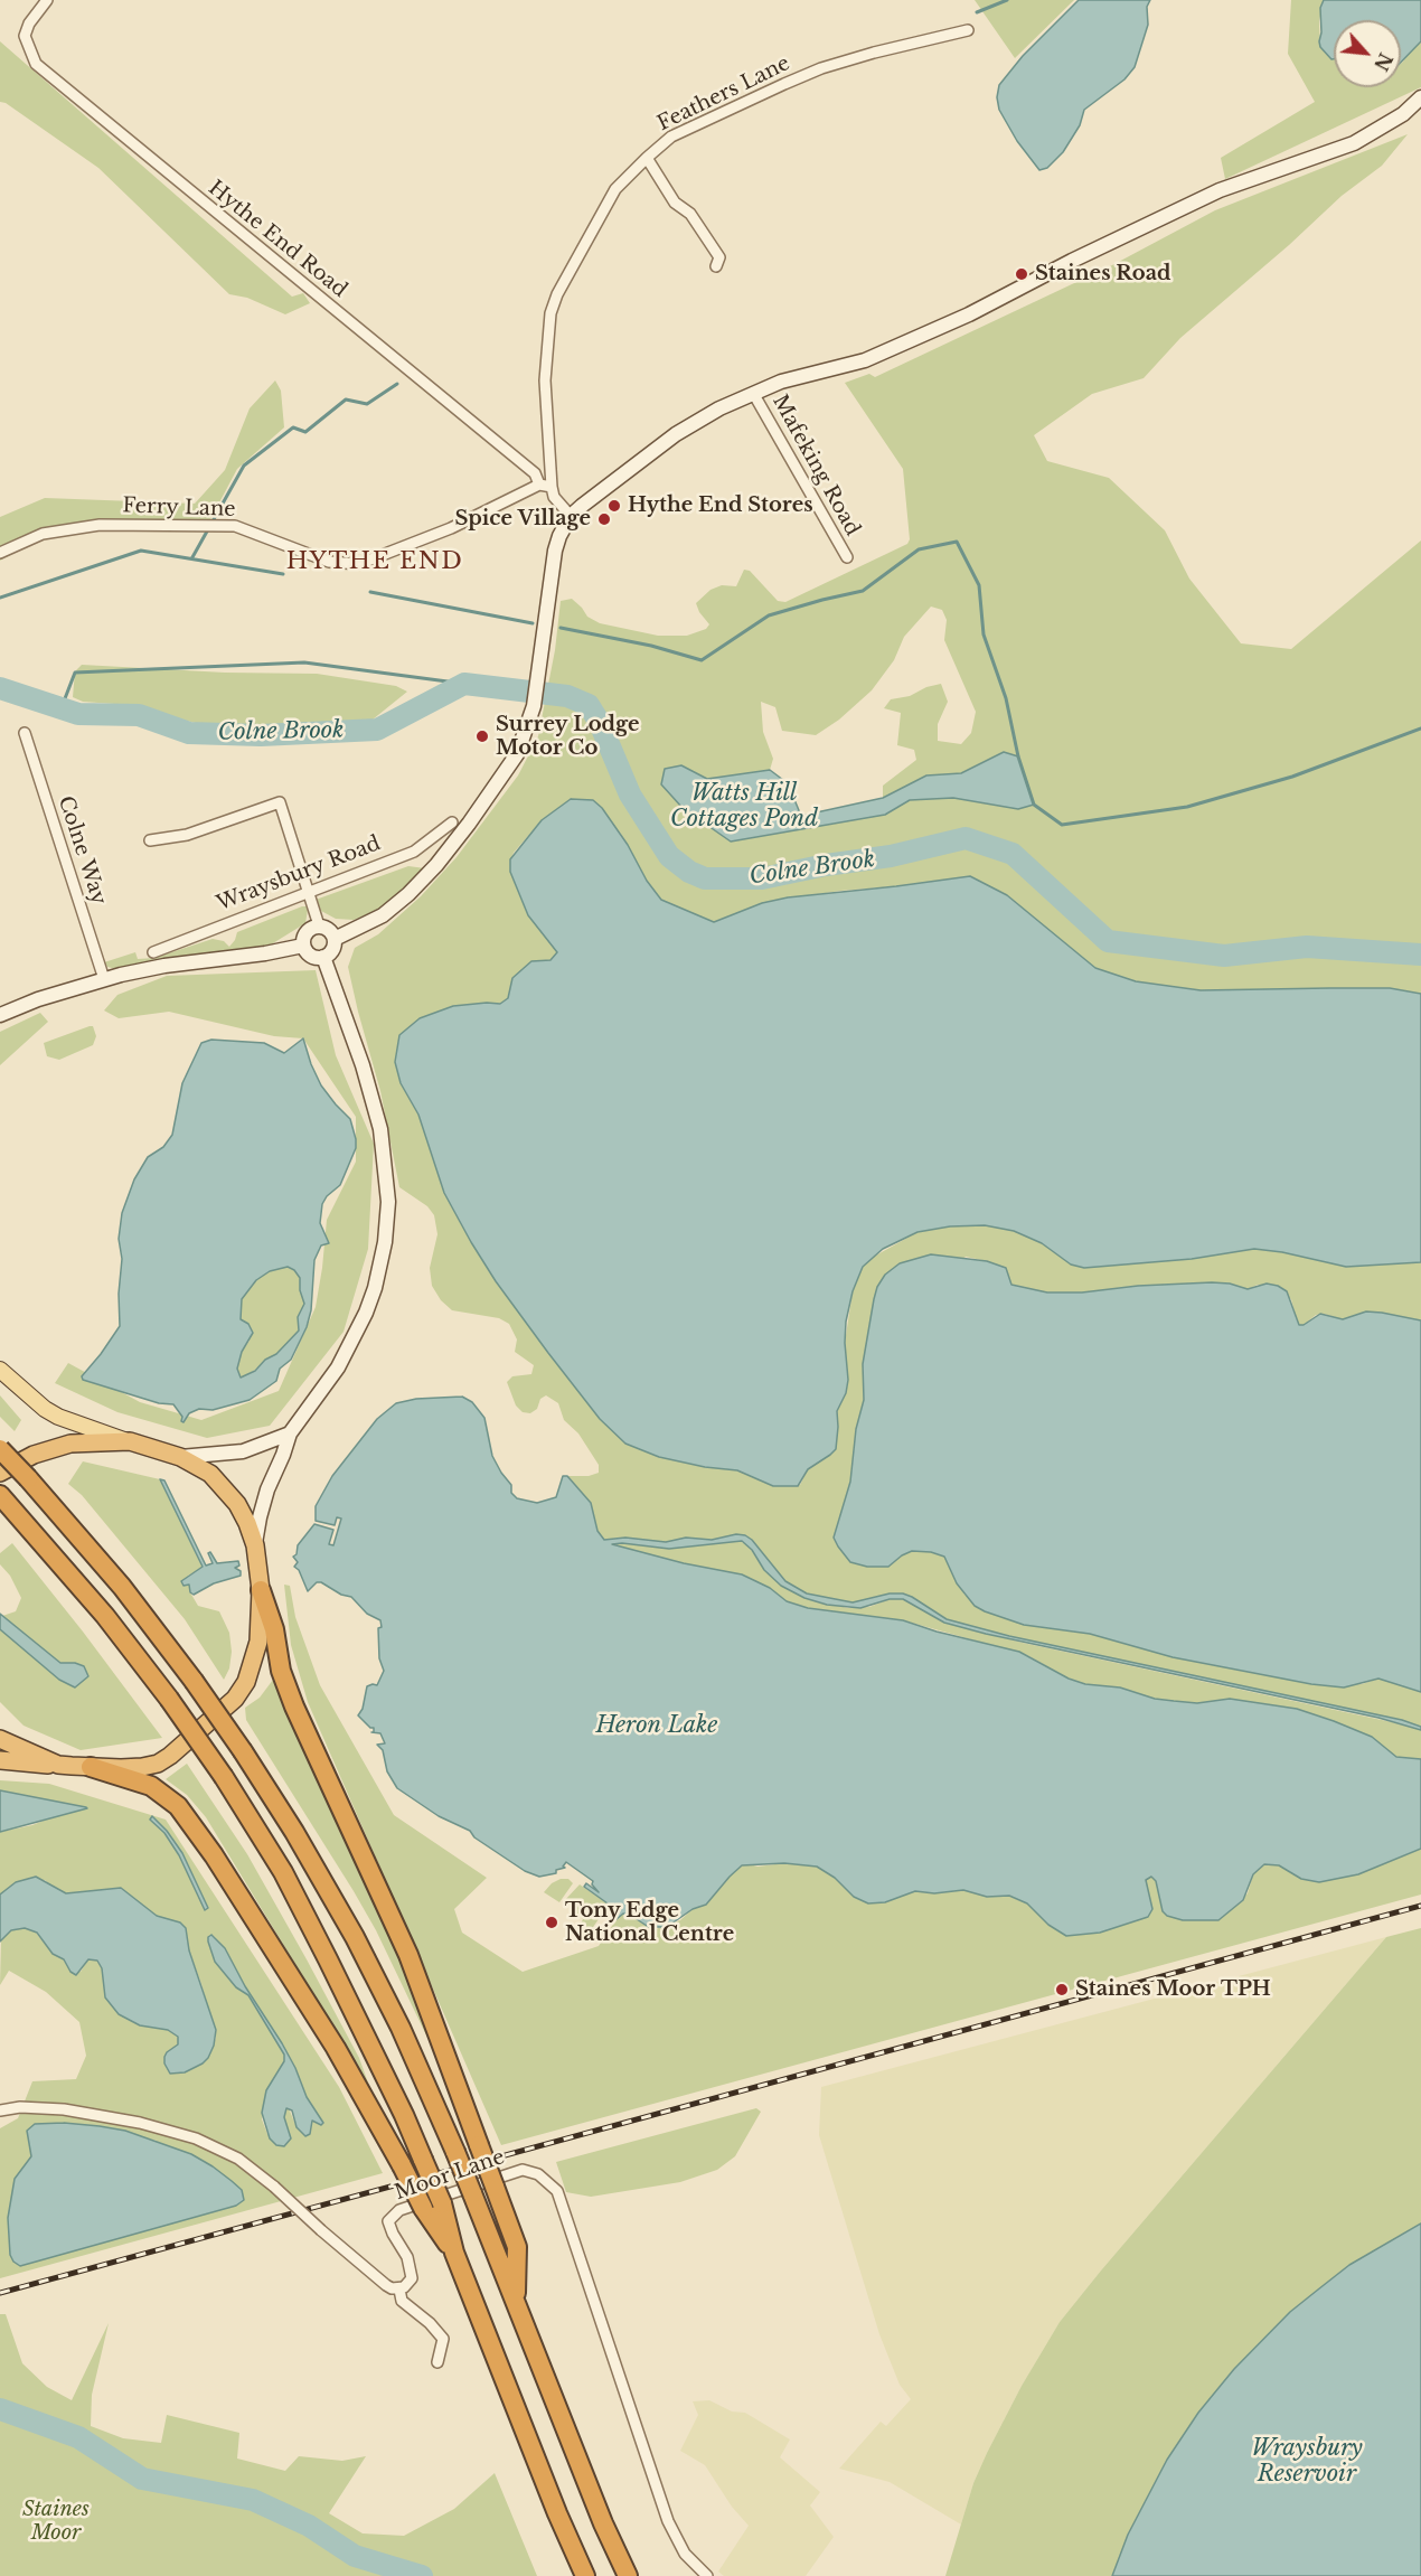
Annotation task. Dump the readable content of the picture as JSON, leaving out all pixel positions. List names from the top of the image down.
{
  "streets": {
    "street": [
      "Feathers Lane",
      "Hythe End Road",
      "Mafeking Road",
      "Ferry Lane",
      "Colne Way",
      "Wraysbury Road",
      "Moor Lane"
    ]
  },
  "crossings": [
    ["Hythe End Road", "Ferry Lane"]
  ],
  "districts": ["HYTHE END"],
  "water": [
    "Colne Brook",
    "Watts Hill Cottages Pond",
    "Heron Lake",
    "Wraysbury Reservoir"
  ],
  "parks": ["Staines Moor"],
  "places": [
    "Staines Road",
    "Hythe End Stores",
    "Spice Village",
    "Surrey Lodge Motor Co",
    "Tony Edge National Centre",
    "Staines Moor TPH"
  ],
  "north": "bottom right"
}
